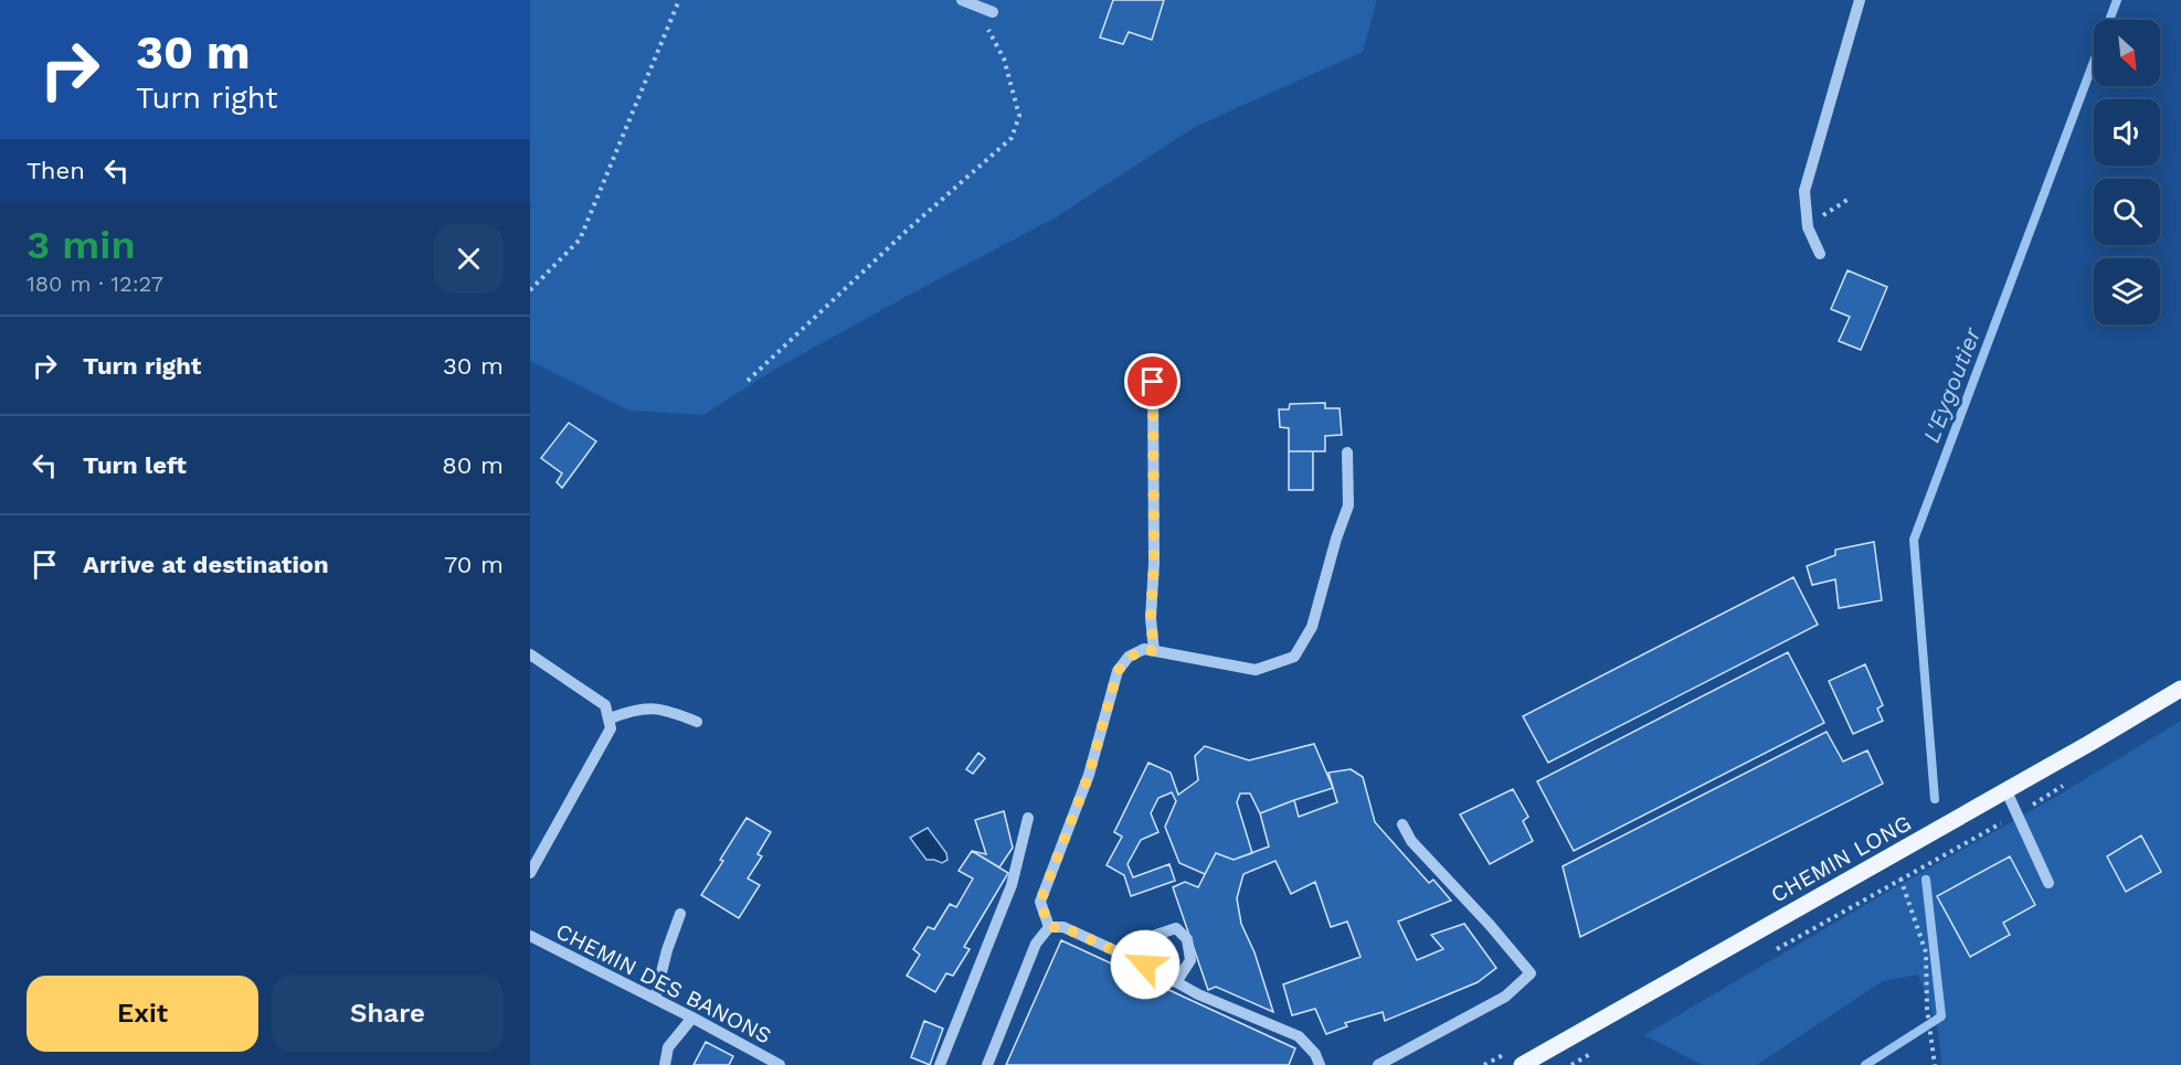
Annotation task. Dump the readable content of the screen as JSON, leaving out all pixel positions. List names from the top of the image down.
{
  "streets": {
    "main road": ["CHEMIN LONG"],
    "street": ["CHEMIN DES BANONS"]
  },
  "water": ["L'Eygoutier"],
  "north": "bottom right",
  "page": {
    "turn": ["30 m", "Turn right"],
    "then": "Then",
    "heading": ["3 min", "180 m · 12:27"],
    "list": [
      {
        "name": "Turn right",
        "value": "30 m"
      },
      {
        "name": "Turn left",
        "value": "80 m"
      },
      {
        "name": "Arrive at destination",
        "value": "70 m"
      }
    ],
    "buttons": ["Exit", "Share"]
  }
}
